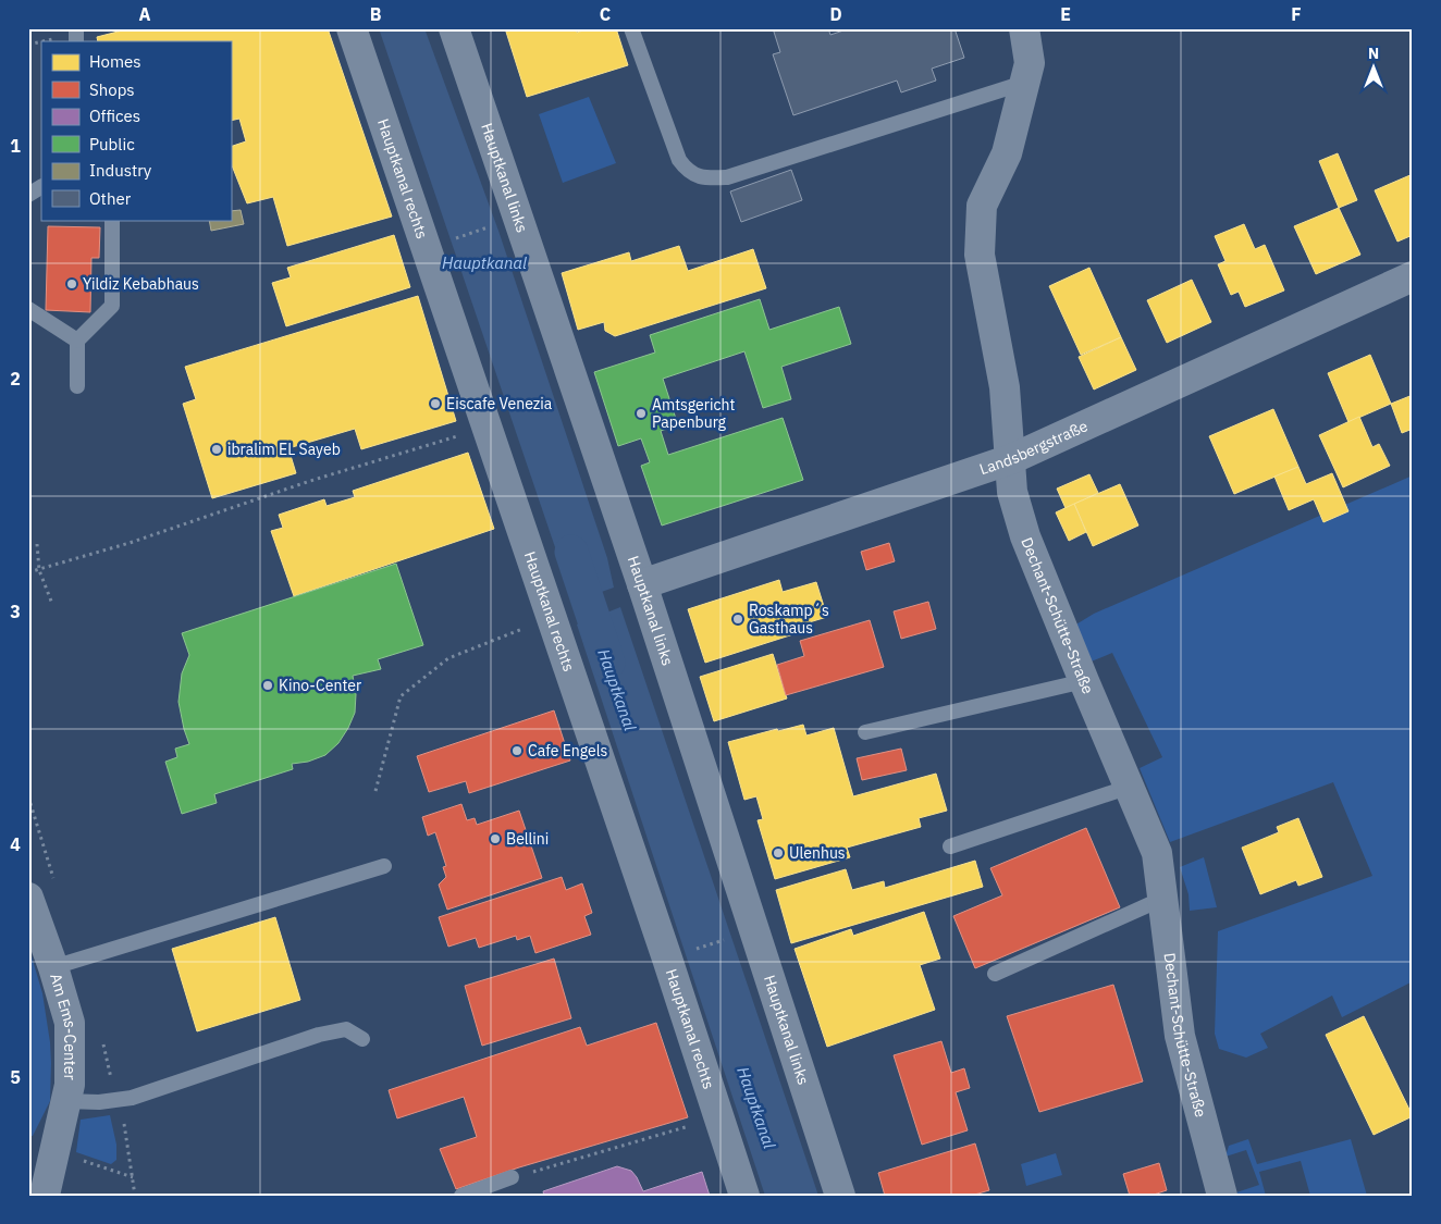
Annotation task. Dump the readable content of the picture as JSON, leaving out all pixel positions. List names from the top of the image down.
{
  "streets": {
    "street": [
      "Hauptkanal rechts",
      "Hauptkanal links",
      "Landsbergstraße",
      "Dechant-Schütte-Straße",
      "Am Ems-Center"
    ]
  },
  "crossings": [
    ["Hauptkanal links", "Landsbergstraße"],
    ["Landsbergstraße", "Dechant-Schütte-Straße"]
  ],
  "water": ["Hauptkanal"],
  "places": [
    "Yildiz Kebabhaus",
    "Eiscafe Venezia",
    "Amtsgericht Papenburg",
    "ibralim EL Sayeb",
    "Roskamp´s Gasthaus",
    "Kino-Center",
    "Cafe Engels",
    "Bellini",
    "Ulenhus"
  ],
  "legend": [
    "Homes",
    "Shops",
    "Offices",
    "Public",
    "Industry",
    "Other"
  ],
  "north": "top",
  "grid": {
    "columns": [
      "A",
      "B",
      "C",
      "D",
      "E",
      "F"
    ],
    "rows": [
      "1",
      "2",
      "3",
      "4",
      "5"
    ]
  }
}
